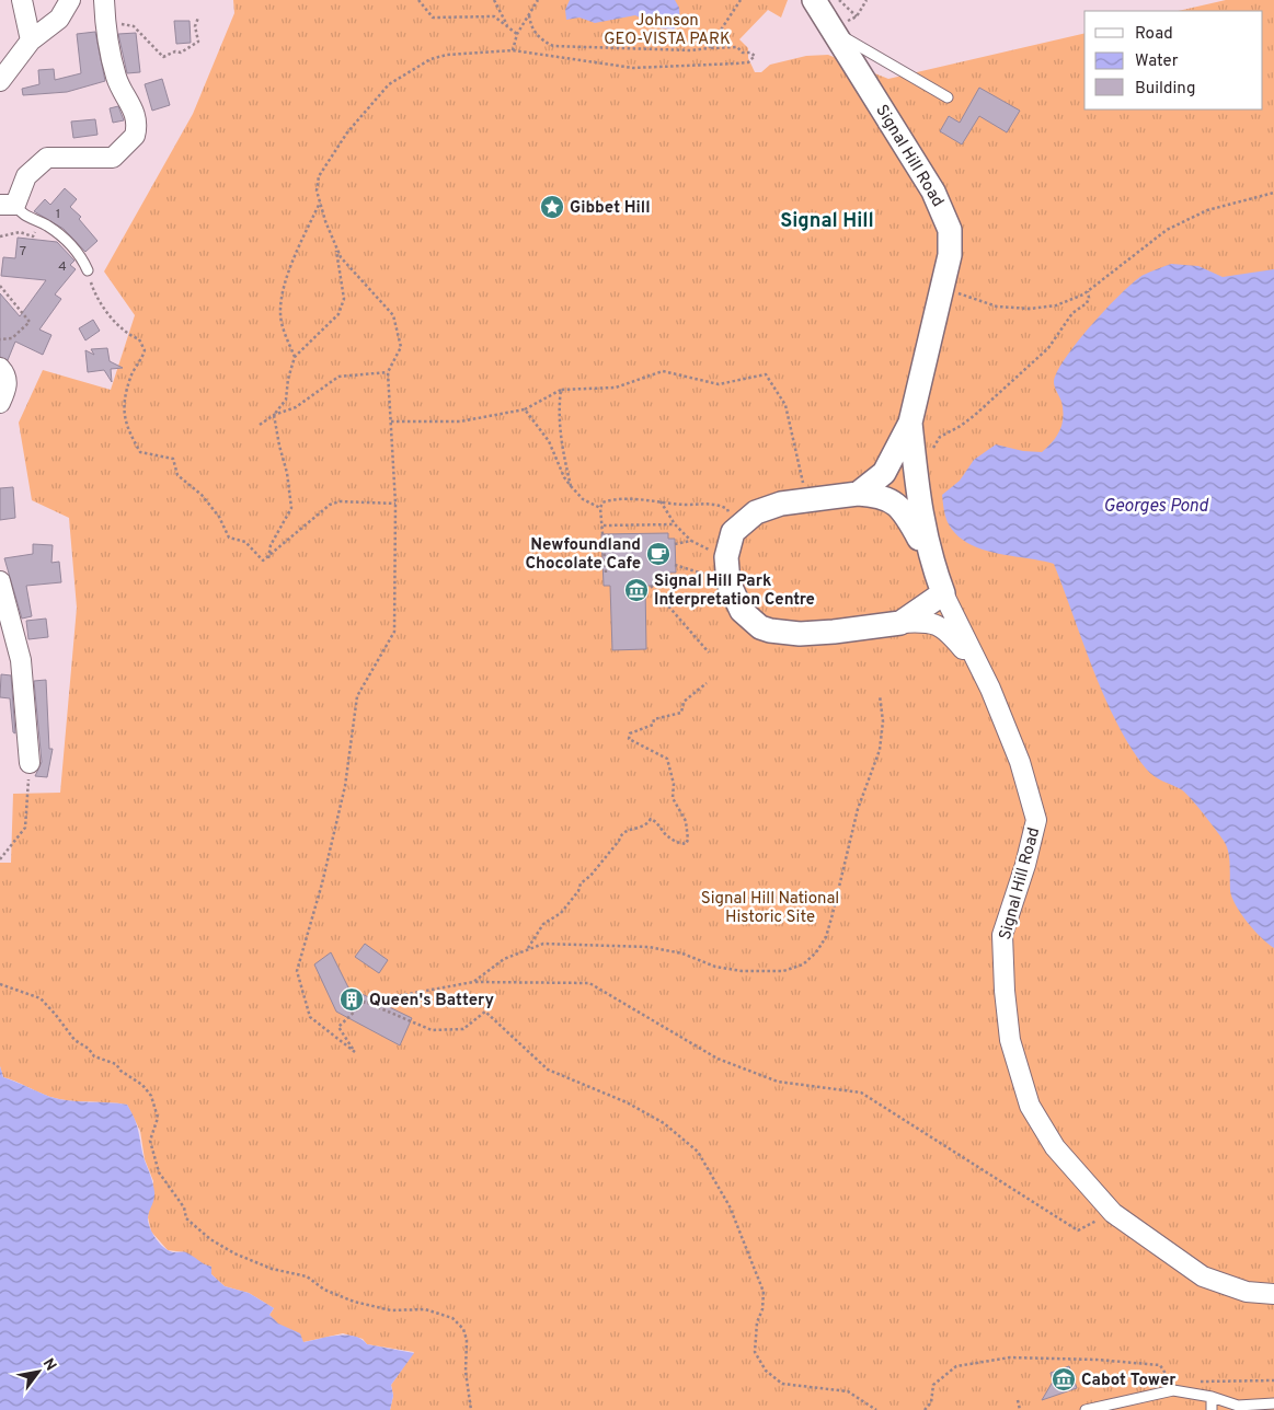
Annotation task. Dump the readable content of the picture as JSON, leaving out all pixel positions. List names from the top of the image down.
{
  "streets": {
    "street": ["Signal Hill Road"]
  },
  "districts": ["Signal Hill"],
  "water": ["Georges Pond"],
  "parks": ["Johnson GEO-VISTA PARK", "Signal Hill National Historic Site"],
  "places": {
    "place": ["Gibbet Hill"],
    "cafe": ["Newfoundland Chocolate Cafe"],
    "museum": ["Signal Hill Park Interpretation Centre", "Cabot Tower"],
    "building": ["Queen's Battery"]
  },
  "house_numbers": ["1", "7", "4"],
  "legend": ["Road", "Water", "Building"],
  "north": "top right"
}
